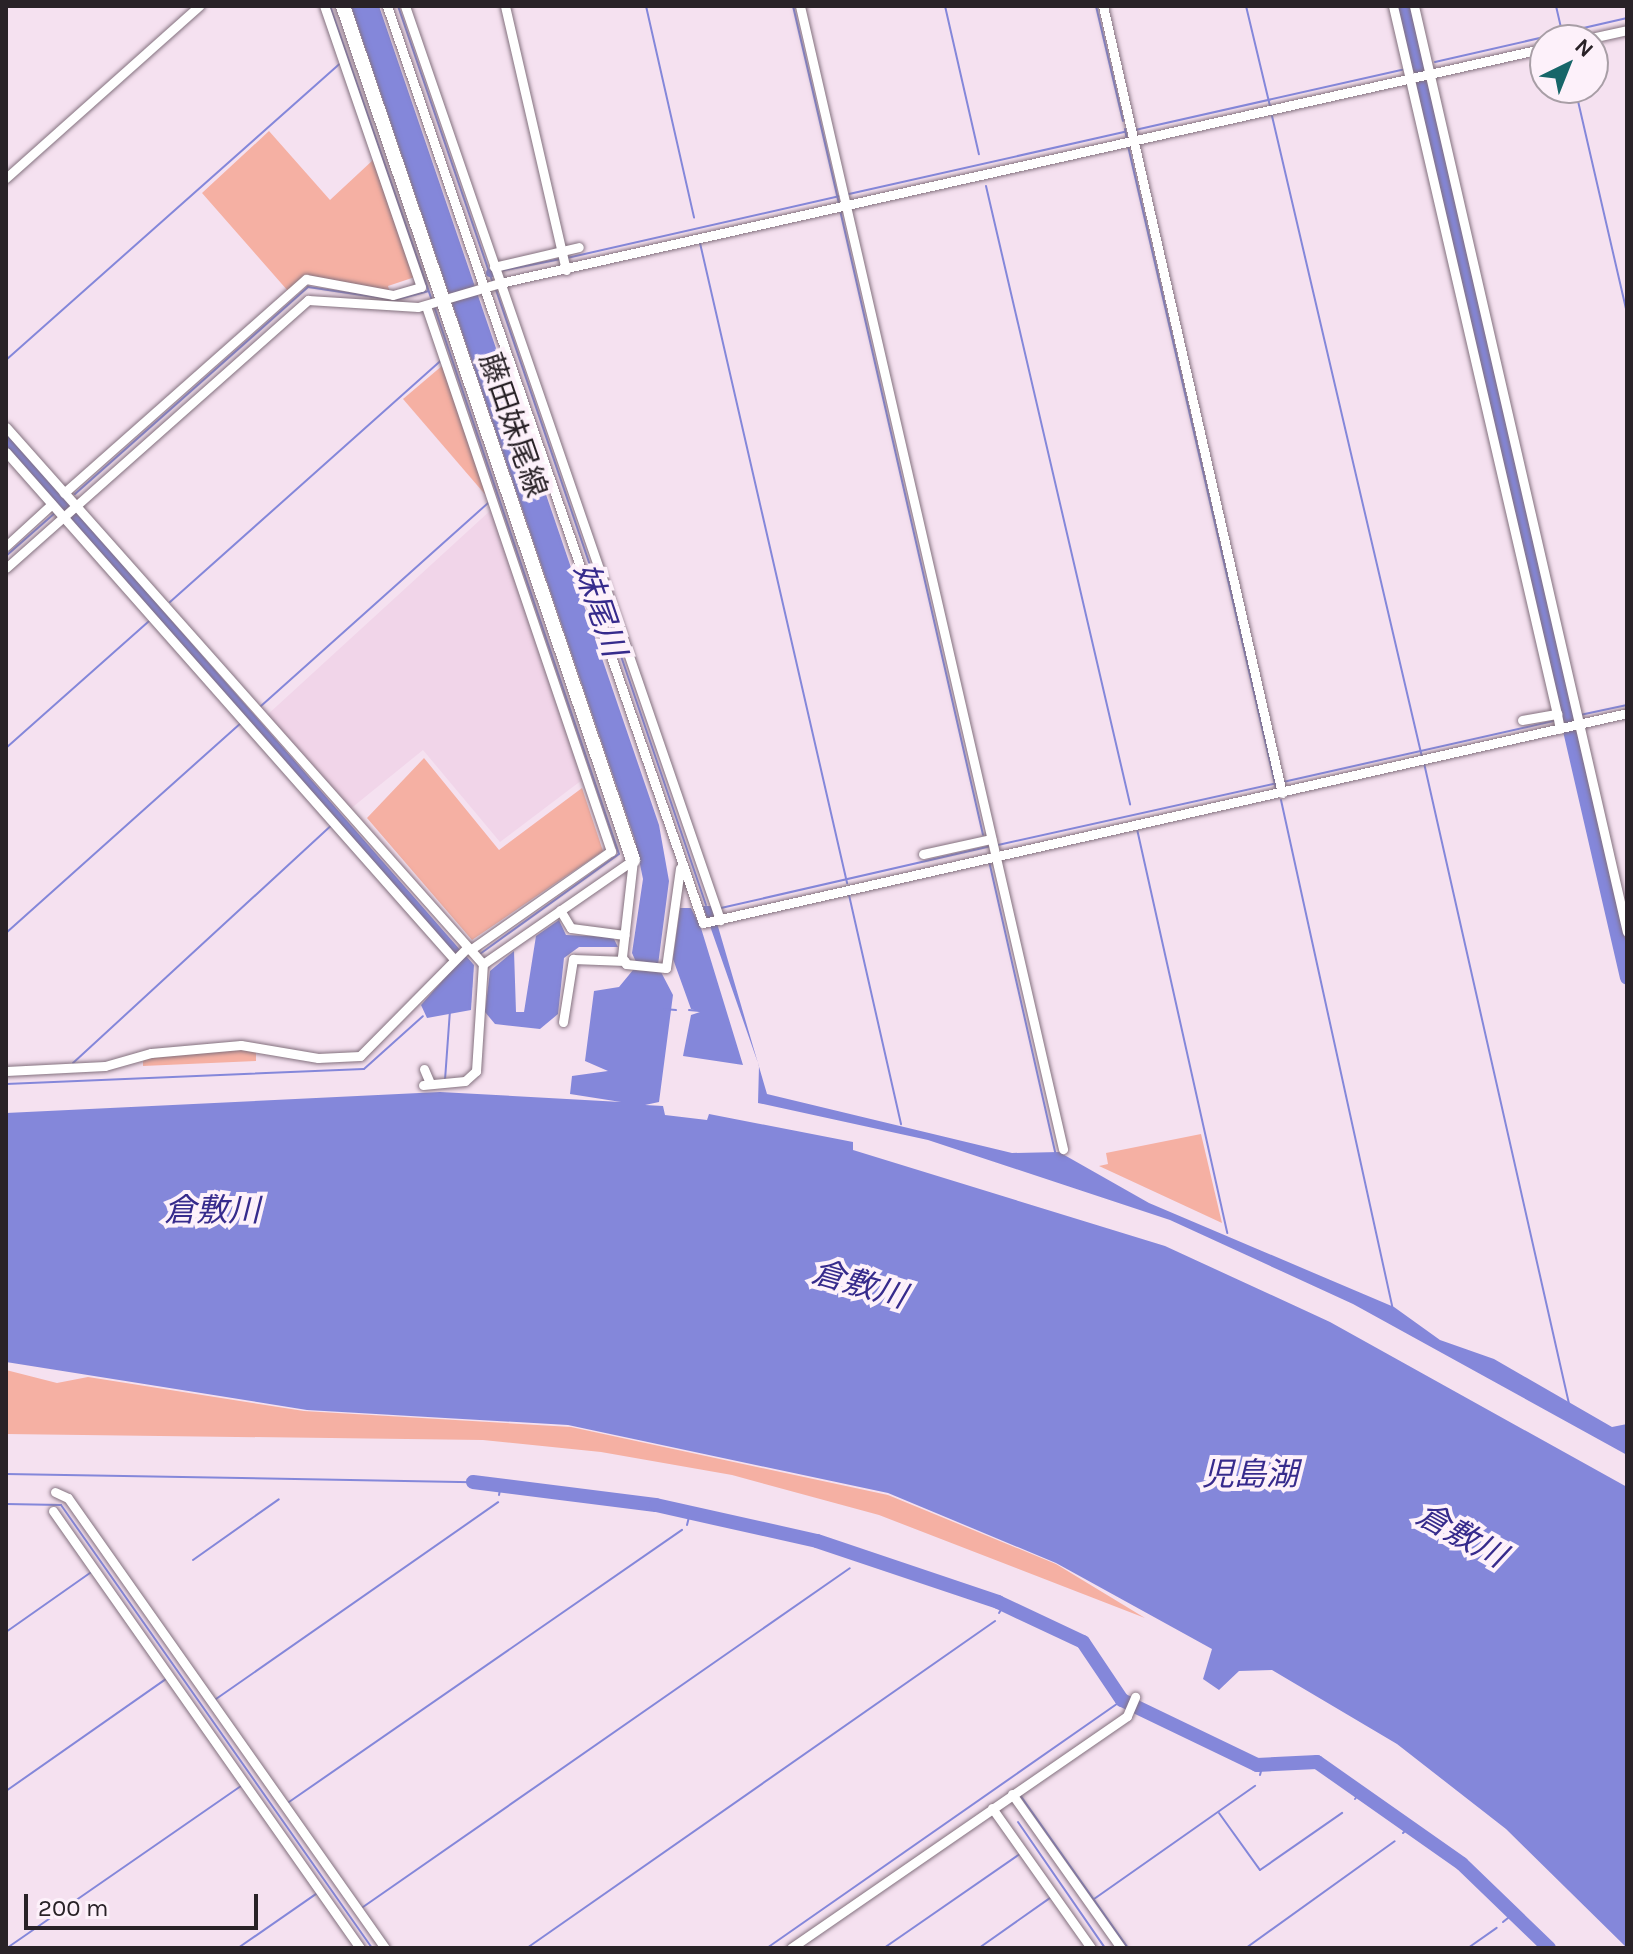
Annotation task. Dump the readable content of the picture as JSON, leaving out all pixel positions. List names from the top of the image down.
{
  "streets": {
    "main road": ["藤田妹尾線"]
  },
  "water": ["妹尾川", "倉敷川", "児島湖"],
  "scale_bar": "200 m",
  "north": "top right"
}
